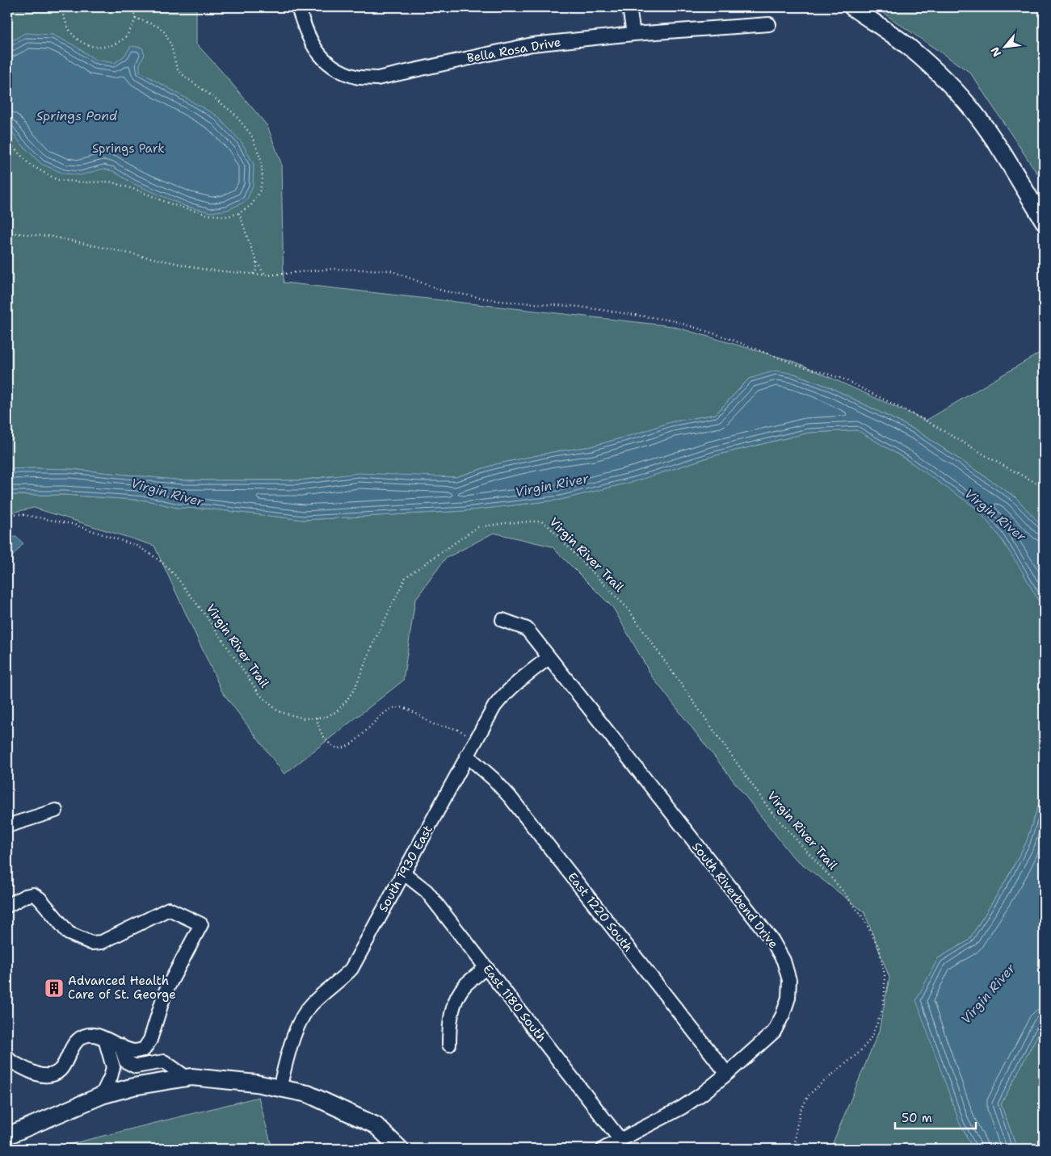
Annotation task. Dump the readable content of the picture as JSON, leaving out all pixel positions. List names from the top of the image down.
{
  "streets": {
    "street": [
      "Bella Rosa Drive",
      "South 1930 East",
      "South Riverbend Drive",
      "East 1220 South",
      "East 1180 South"
    ],
    "path": ["Virgin River Trail"]
  },
  "crossings": [
    ["South 1930 East", "South Riverbend Drive"],
    ["South 1930 East", "East 1220 South"],
    ["South 1930 East", "East 1180 South"],
    ["South Riverbend Drive", "East 1220 South"],
    ["South Riverbend Drive", "East 1180 South"]
  ],
  "water": ["Springs Pond", "Virgin River"],
  "parks": ["Springs Park"],
  "places": {
    "building": ["Advanced Health Care of St. George"]
  },
  "scale_bar": "50 m",
  "north": "bottom left"
}
